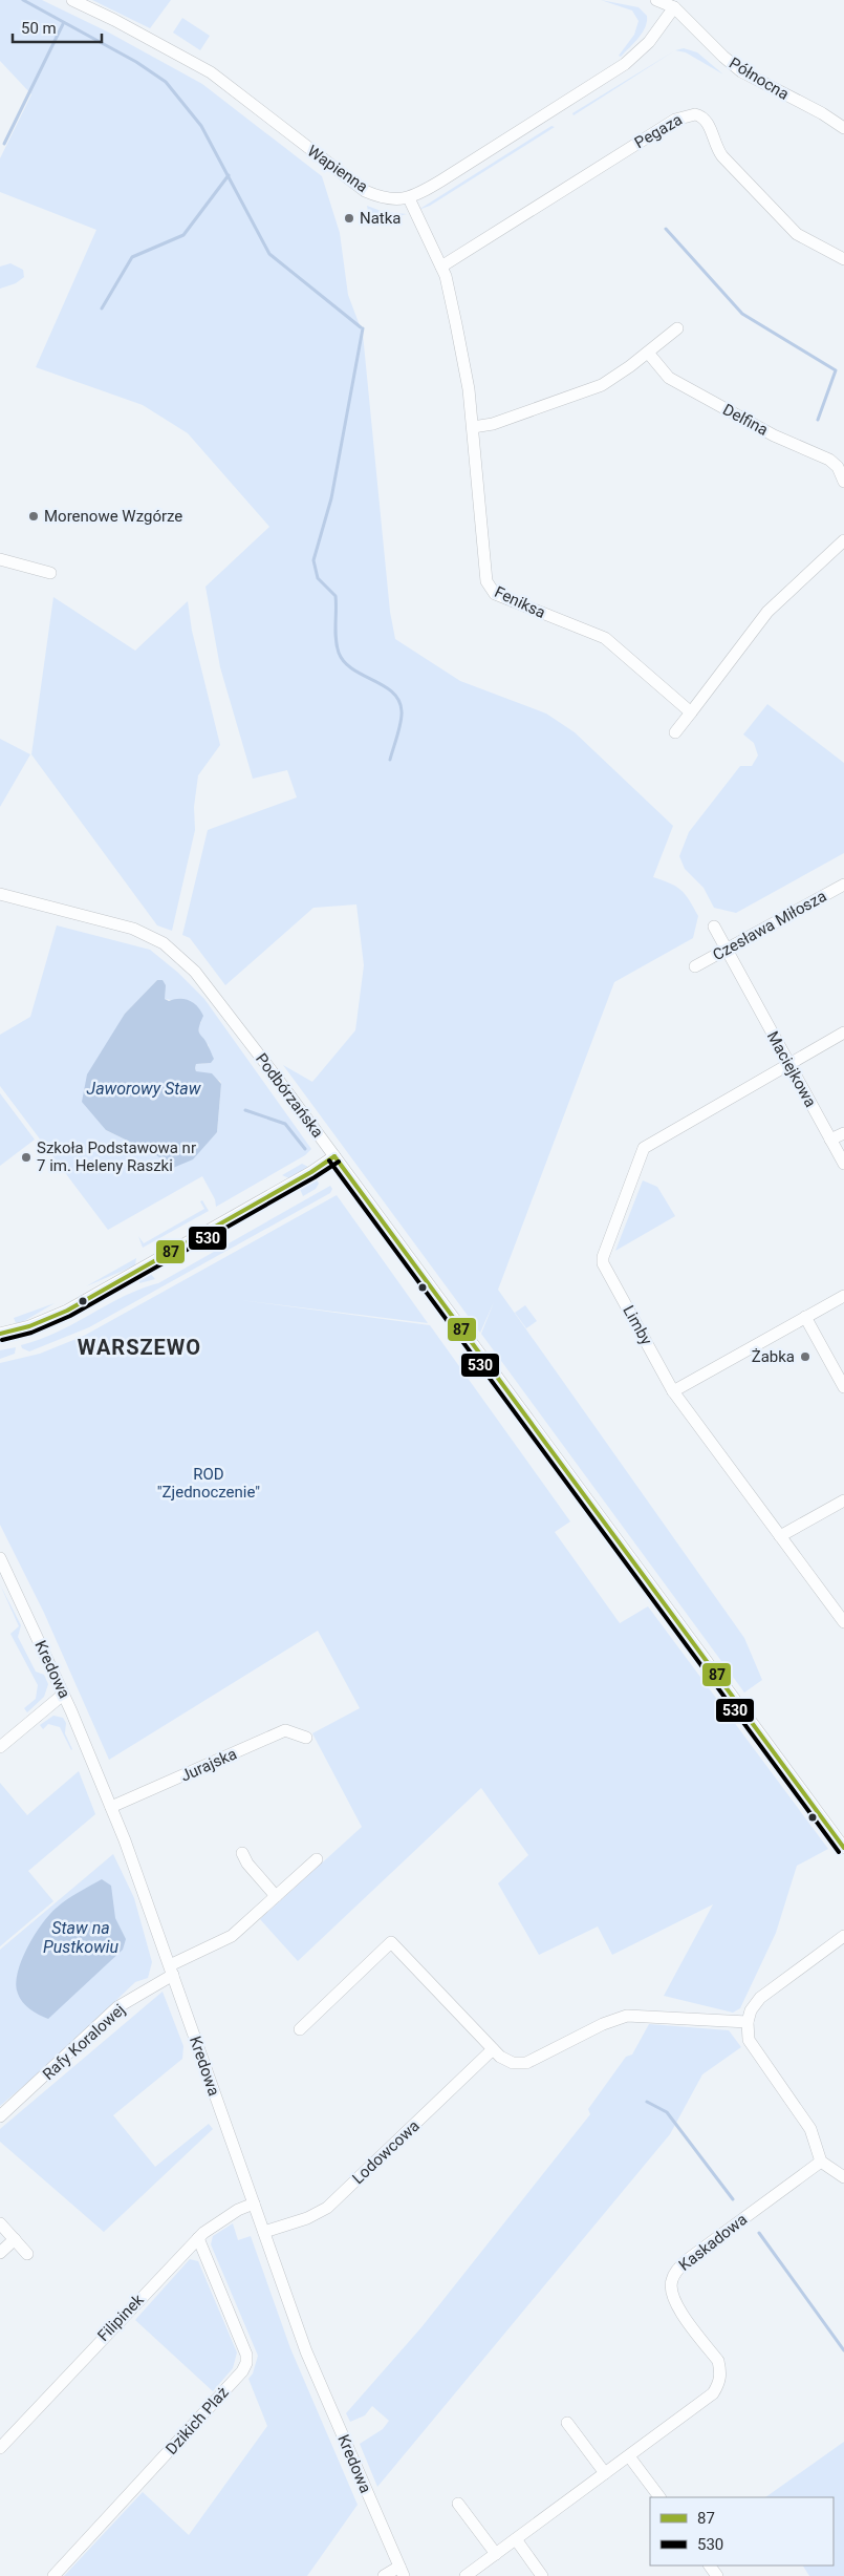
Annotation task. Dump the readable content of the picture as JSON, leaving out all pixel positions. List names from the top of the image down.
{
  "streets": {
    "street": [
      "Północna",
      "Pegaza",
      "Wapienna",
      "Delfina",
      "Feniksa",
      "Czesława Miłosza",
      "Maciejkowa",
      "Podbórzańska",
      "Limby",
      "Kredowa",
      "Jurajska",
      "Rafy Koralowej",
      "Lodowcowa",
      "Kaskadowa",
      "Filipinek",
      "Dzikich Plaż"
    ]
  },
  "crossings": [
    ["Pegaza", "Feniksa"],
    ["Wapienna", "Feniksa"],
    ["Czesława Miłosza", "Maciejkowa"],
    ["Maciejkowa", "Limby"],
    ["Kredowa", "Jurajska"],
    ["Kredowa", "Rafy Koralowej"],
    ["Kredowa", "Lodowcowa"],
    ["Kredowa", "Filipinek"],
    ["Filipinek", "Dzikich Plaż"]
  ],
  "districts": ["WARSZEWO"],
  "water": ["Jaworowy Staw", "Staw na Pustkowiu"],
  "parks": ["ROD \"Zjednoczenie\""],
  "places": [
    "Natka",
    "Morenowe Wzgórze",
    "Szkoła Podstawowa nr 7 im. Heleny Raszki",
    "Żabka"
  ],
  "lines": ["transit line 87", "transit line 530"],
  "legend": ["87", "530"],
  "scale_bar": "50 m"
}
